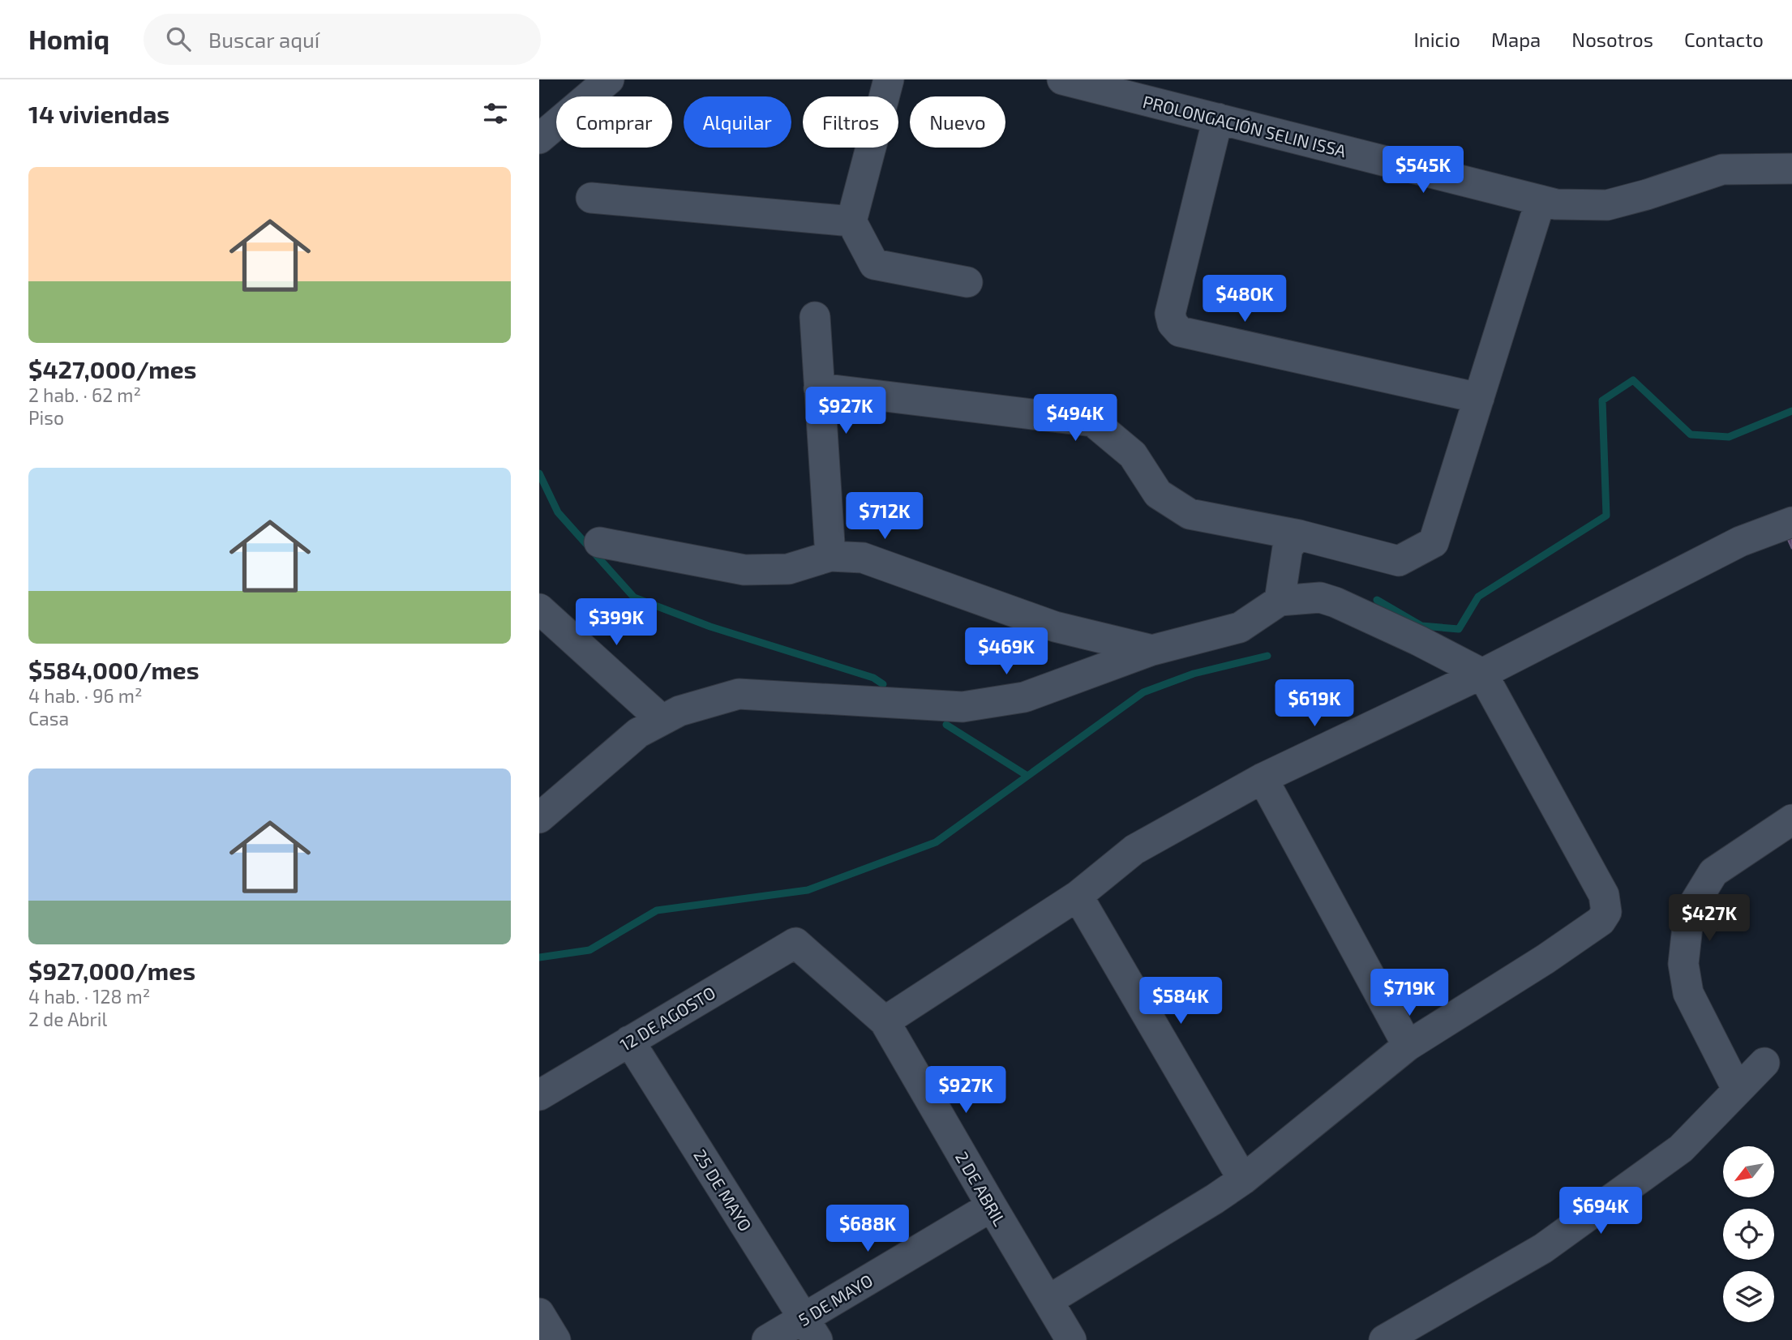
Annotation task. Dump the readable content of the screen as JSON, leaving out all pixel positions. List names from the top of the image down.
{
  "streets": {
    "street": [
      "PROLONGACIÓN SELIN ISSA",
      "12 DE AGOSTO",
      "2 DE ABRIL",
      "25 DE MAYO",
      "5 DE MAYO"
    ]
  },
  "crossings": [
    ["12 DE AGOSTO", "2 DE ABRIL"],
    ["12 DE AGOSTO", "25 DE MAYO"],
    ["2 DE ABRIL", "5 DE MAYO"],
    ["25 DE MAYO", "5 DE MAYO"]
  ],
  "north": "bottom left",
  "page": {
    "header": "Homiq",
    "search": "Buscar aquí",
    "nav": [
      "Inicio",
      "Mapa",
      "Nosotros",
      "Contacto"
    ],
    "heading": "14 viviendas",
    "chip": [
      "Comprar",
      "Alquilar",
      "Filtros",
      "Nuevo"
    ],
    "price": [
      "$545K",
      "$480K",
      "$927K",
      "$494K",
      "$712K",
      "$399K",
      "$469K",
      "$619K",
      "$427K",
      "$719K",
      "$584K",
      "$927K",
      "$694K",
      "$688K"
    ],
    "list": [
      {
        "name": "$427,000/mes",
        "note": "2 hab. · 62 m² · Piso"
      },
      {
        "name": "$584,000/mes",
        "note": "4 hab. · 96 m² · Casa"
      },
      {
        "name": "$927,000/mes",
        "note": "4 hab. · 128 m² · 2 de Abril"
      }
    ]
  }
}
